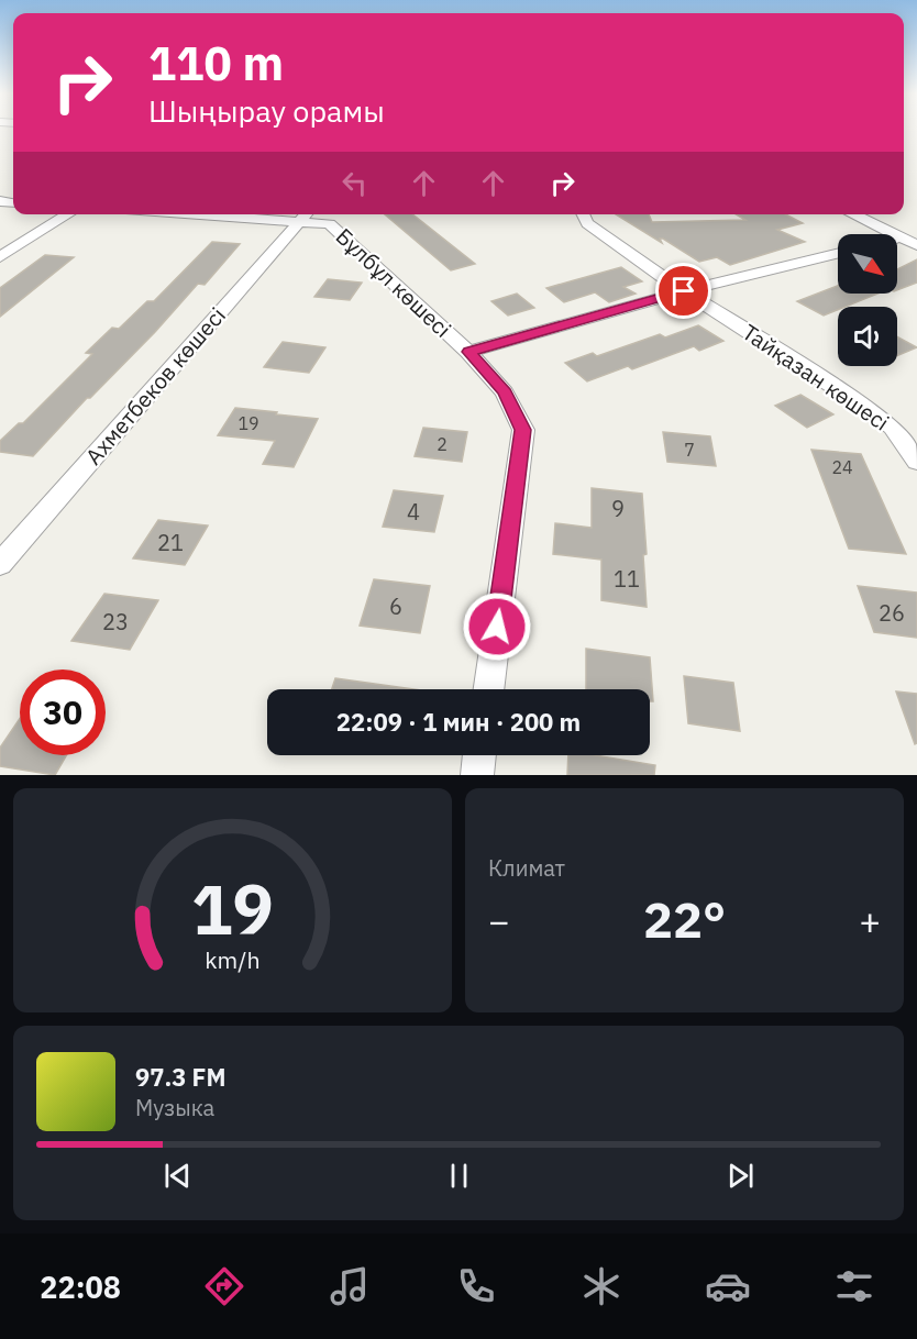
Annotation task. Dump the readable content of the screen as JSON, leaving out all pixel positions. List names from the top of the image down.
{
  "streets": {
    "street": ["Бұлбұл көшесі", "Тайқазан көшесі", "Ахметбеков көшесі"]
  },
  "crossings": [
    ["Бұлбұл көшесі", "Ахметбеков көшесі"]
  ],
  "house_numbers": [
    "19",
    "2",
    "7",
    "24",
    "9",
    "4",
    "21",
    "11",
    "6",
    "26",
    "23"
  ],
  "north": "bottom right",
  "page": {
    "turn": ["110 m", "Шыңырау орамы"],
    "limit": "30",
    "trip": "22:09 · 1 мин · 200 m",
    "tile": "Климат",
    "heat": ["−", "22°", "+"],
    "song": ["97.3 FM", "Музыка"],
    "tabs": "22:08",
    "gauge": ["19", "km/h"]
  }
}
